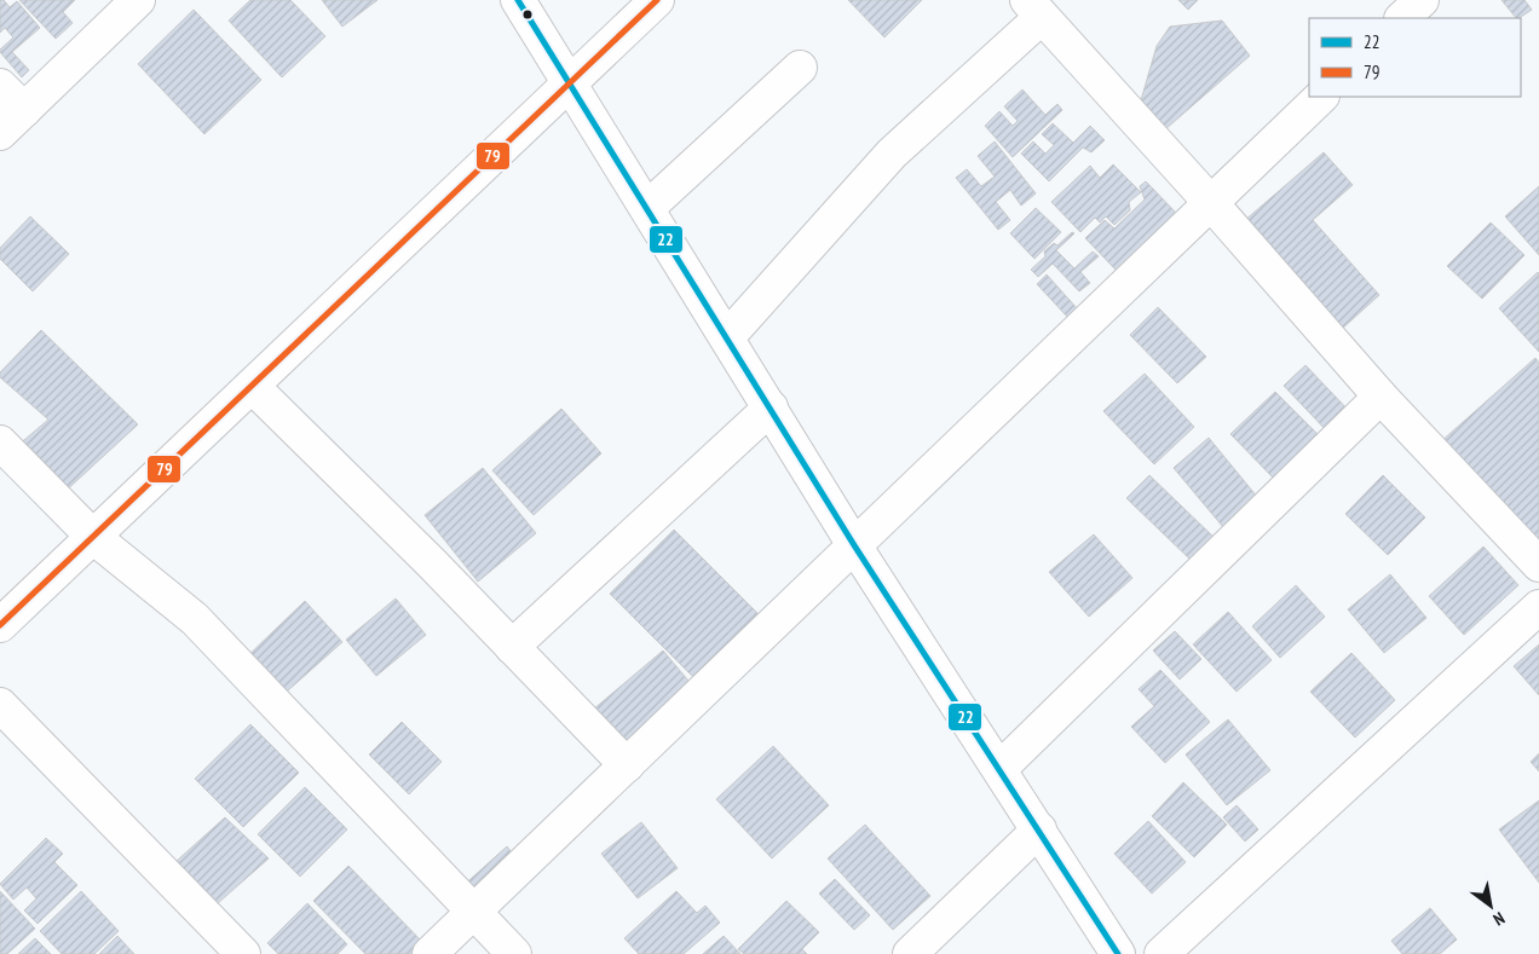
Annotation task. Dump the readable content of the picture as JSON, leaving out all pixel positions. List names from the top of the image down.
{
  "lines": ["transit line 22", "transit line 79"],
  "legend": ["22", "79"],
  "north": "bottom right"
}
